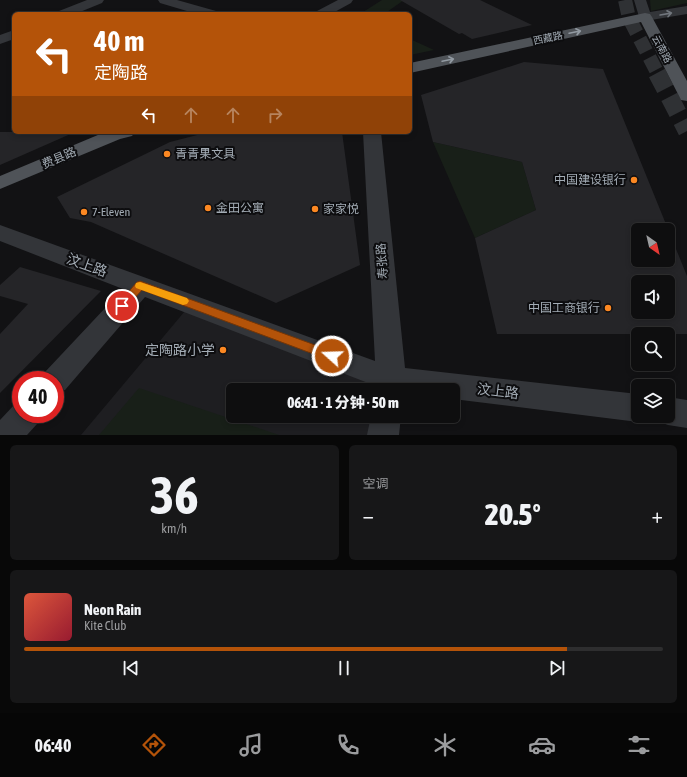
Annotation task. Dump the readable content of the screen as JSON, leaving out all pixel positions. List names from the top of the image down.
{
  "streets": {
    "main road": ["西藏路", "云南路", "费县路"],
    "street": ["寿张路", "汶上路"]
  },
  "crossings": [
    ["西藏路", "云南路"]
  ],
  "one_way": ["西藏路"],
  "places": [
    "青青果文具",
    "中国建设银行",
    "金田公寓",
    "家家悦",
    "7-Eleven",
    "中国工商银行",
    "定陶路小学"
  ],
  "north": "bottom right",
  "page": {
    "turn": ["40 m", "定陶路"],
    "limit": "40",
    "trip": "06:41 · 1 分钟 · 50 m",
    "tile": [
      ["36", "km/h"],
      "空调"
    ],
    "heat": ["−", "20.5°", "+"],
    "song": ["Neon Rain", "Kite Club"],
    "tabs": "06:40"
  }
}
